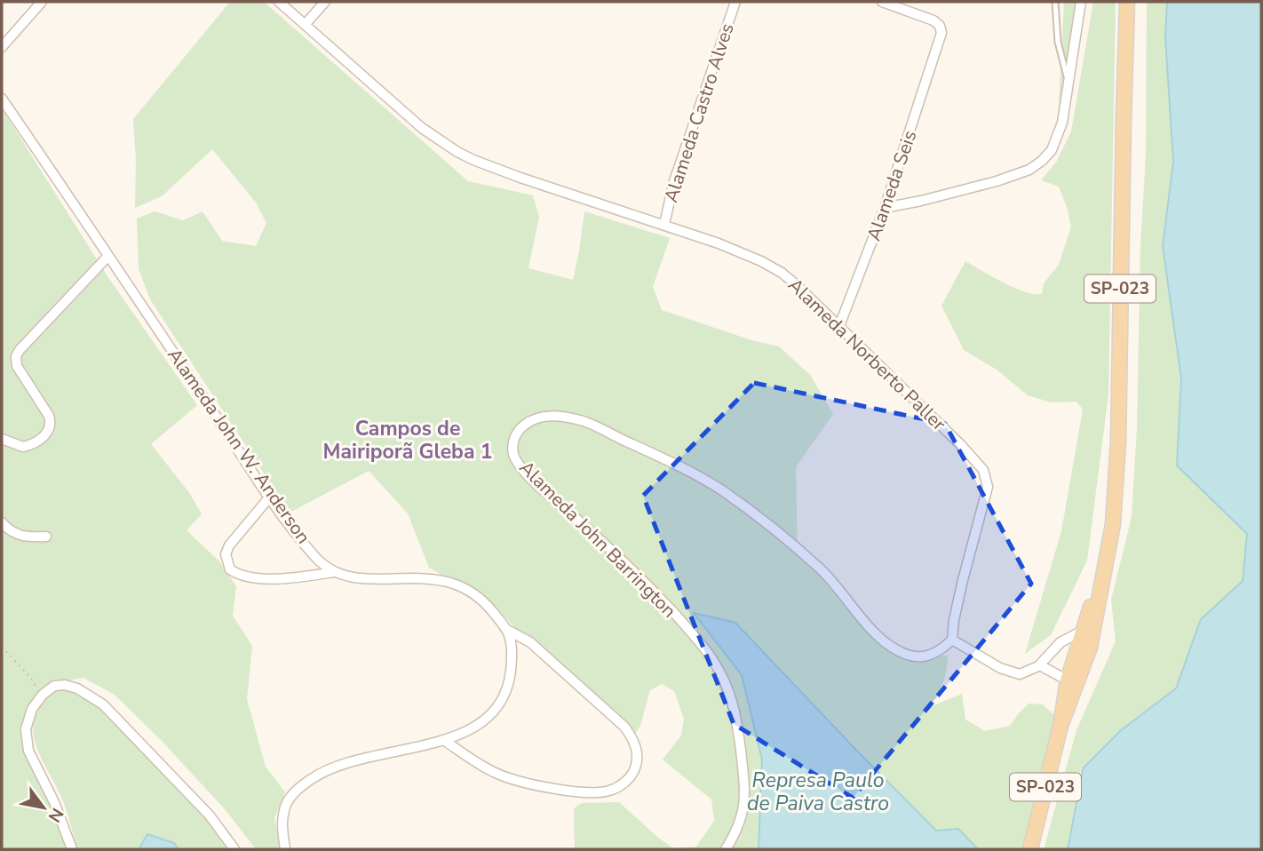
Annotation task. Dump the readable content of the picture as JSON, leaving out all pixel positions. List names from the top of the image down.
{
  "streets": {
    "main road": ["SP-023"],
    "street": [
      "Alameda Castro Alves",
      "Alameda Seis",
      "Alameda Norberto Paller",
      "Alameda John W. Anderson",
      "Alameda John Barrington"
    ]
  },
  "crossings": [
    ["Alameda Castro Alves", "Alameda Norberto Paller"],
    ["Alameda Seis", "Alameda Norberto Paller"],
    ["Alameda Norberto Paller", "Alameda John Barrington"]
  ],
  "districts": ["Campos de Mairiporã Gleba 1"],
  "water": ["Represa Paulo de Paiva Castro"],
  "north": "bottom right"
}
